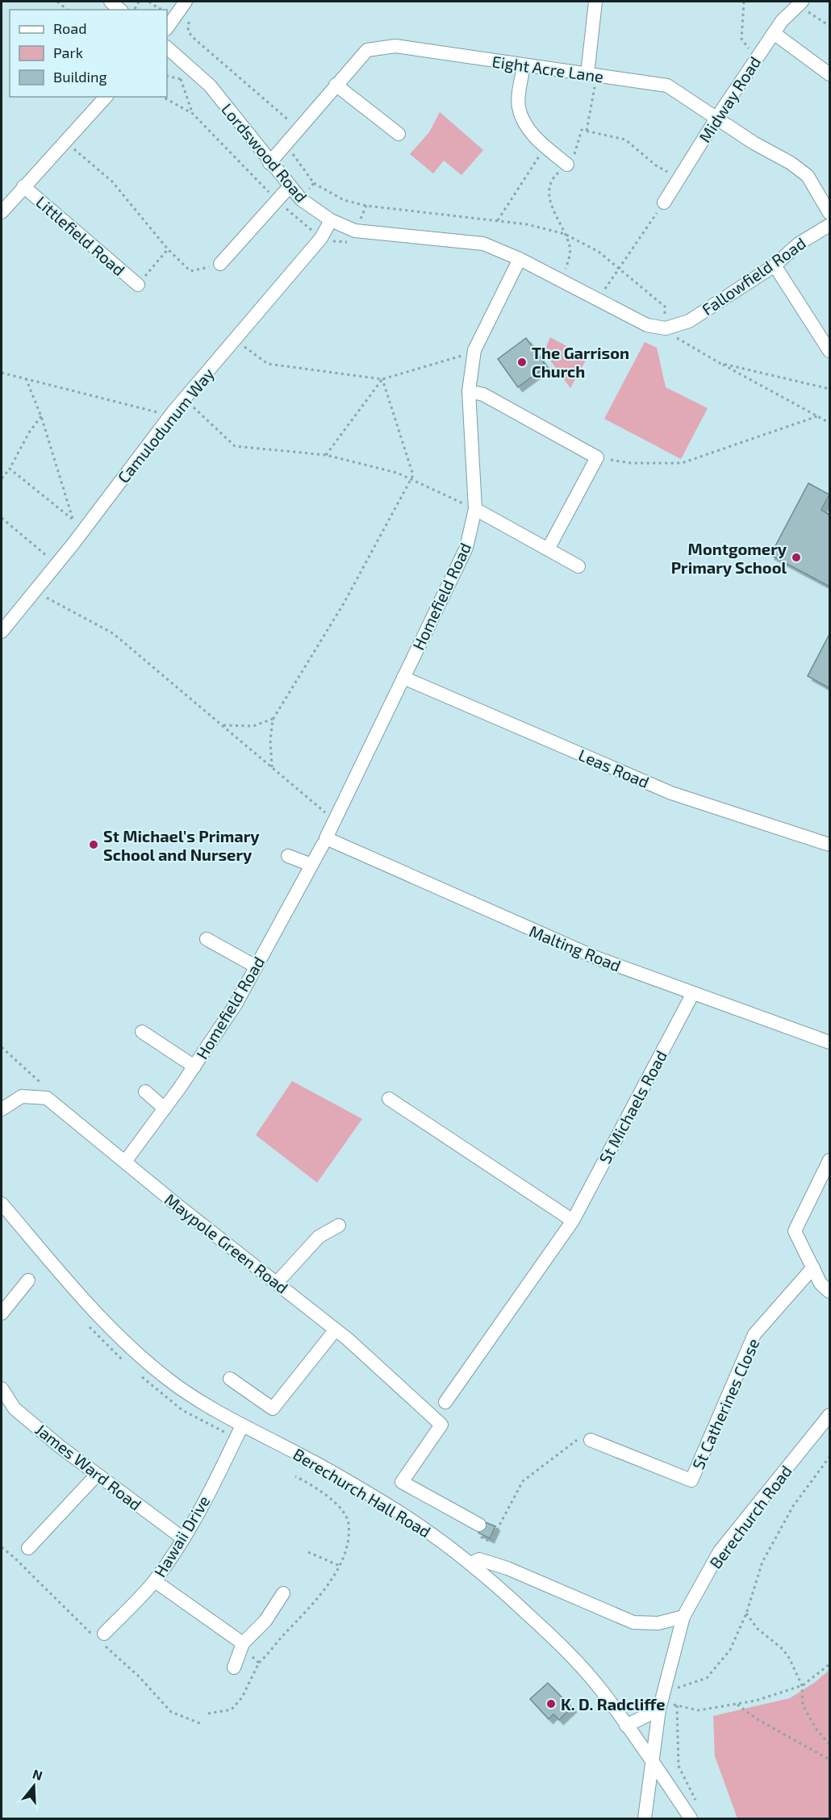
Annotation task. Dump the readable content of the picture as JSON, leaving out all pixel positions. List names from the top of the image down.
{
  "streets": {
    "street": [
      "Eight Acre Lane",
      "Midway Road",
      "Lordswood Road",
      "Littlefield Road",
      "Fallowfield Road",
      "Camulodunum Way",
      "Homefield Road",
      "Leas Road",
      "Malting Road",
      "St Michaels Road",
      "Maypole Green Road",
      "St Catherines Close",
      "James Ward Road",
      "Berechurch Hall Road",
      "Berechurch Road",
      "Hawaii Drive"
    ]
  },
  "crossings": [
    ["Eight Acre Lane", "Midway Road"],
    ["Eight Acre Lane", "Lordswood Road"],
    ["Lordswood Road", "Camulodunum Way"],
    ["Lordswood Road", "Homefield Road"],
    ["Homefield Road", "Leas Road"],
    ["Homefield Road", "Malting Road"],
    ["Homefield Road", "Maypole Green Road"],
    ["Malting Road", "St Michaels Road"],
    ["James Ward Road", "Hawaii Drive"],
    ["Berechurch Hall Road", "Berechurch Road"],
    ["Berechurch Hall Road", "Hawaii Drive"]
  ],
  "places": [
    "The Garrison Church",
    "Montgomery Primary School",
    "St Michael's Primary School and Nursery",
    "K. D. Radcliffe"
  ],
  "legend": ["Road", "Park", "Building"],
  "north": "top"
}
